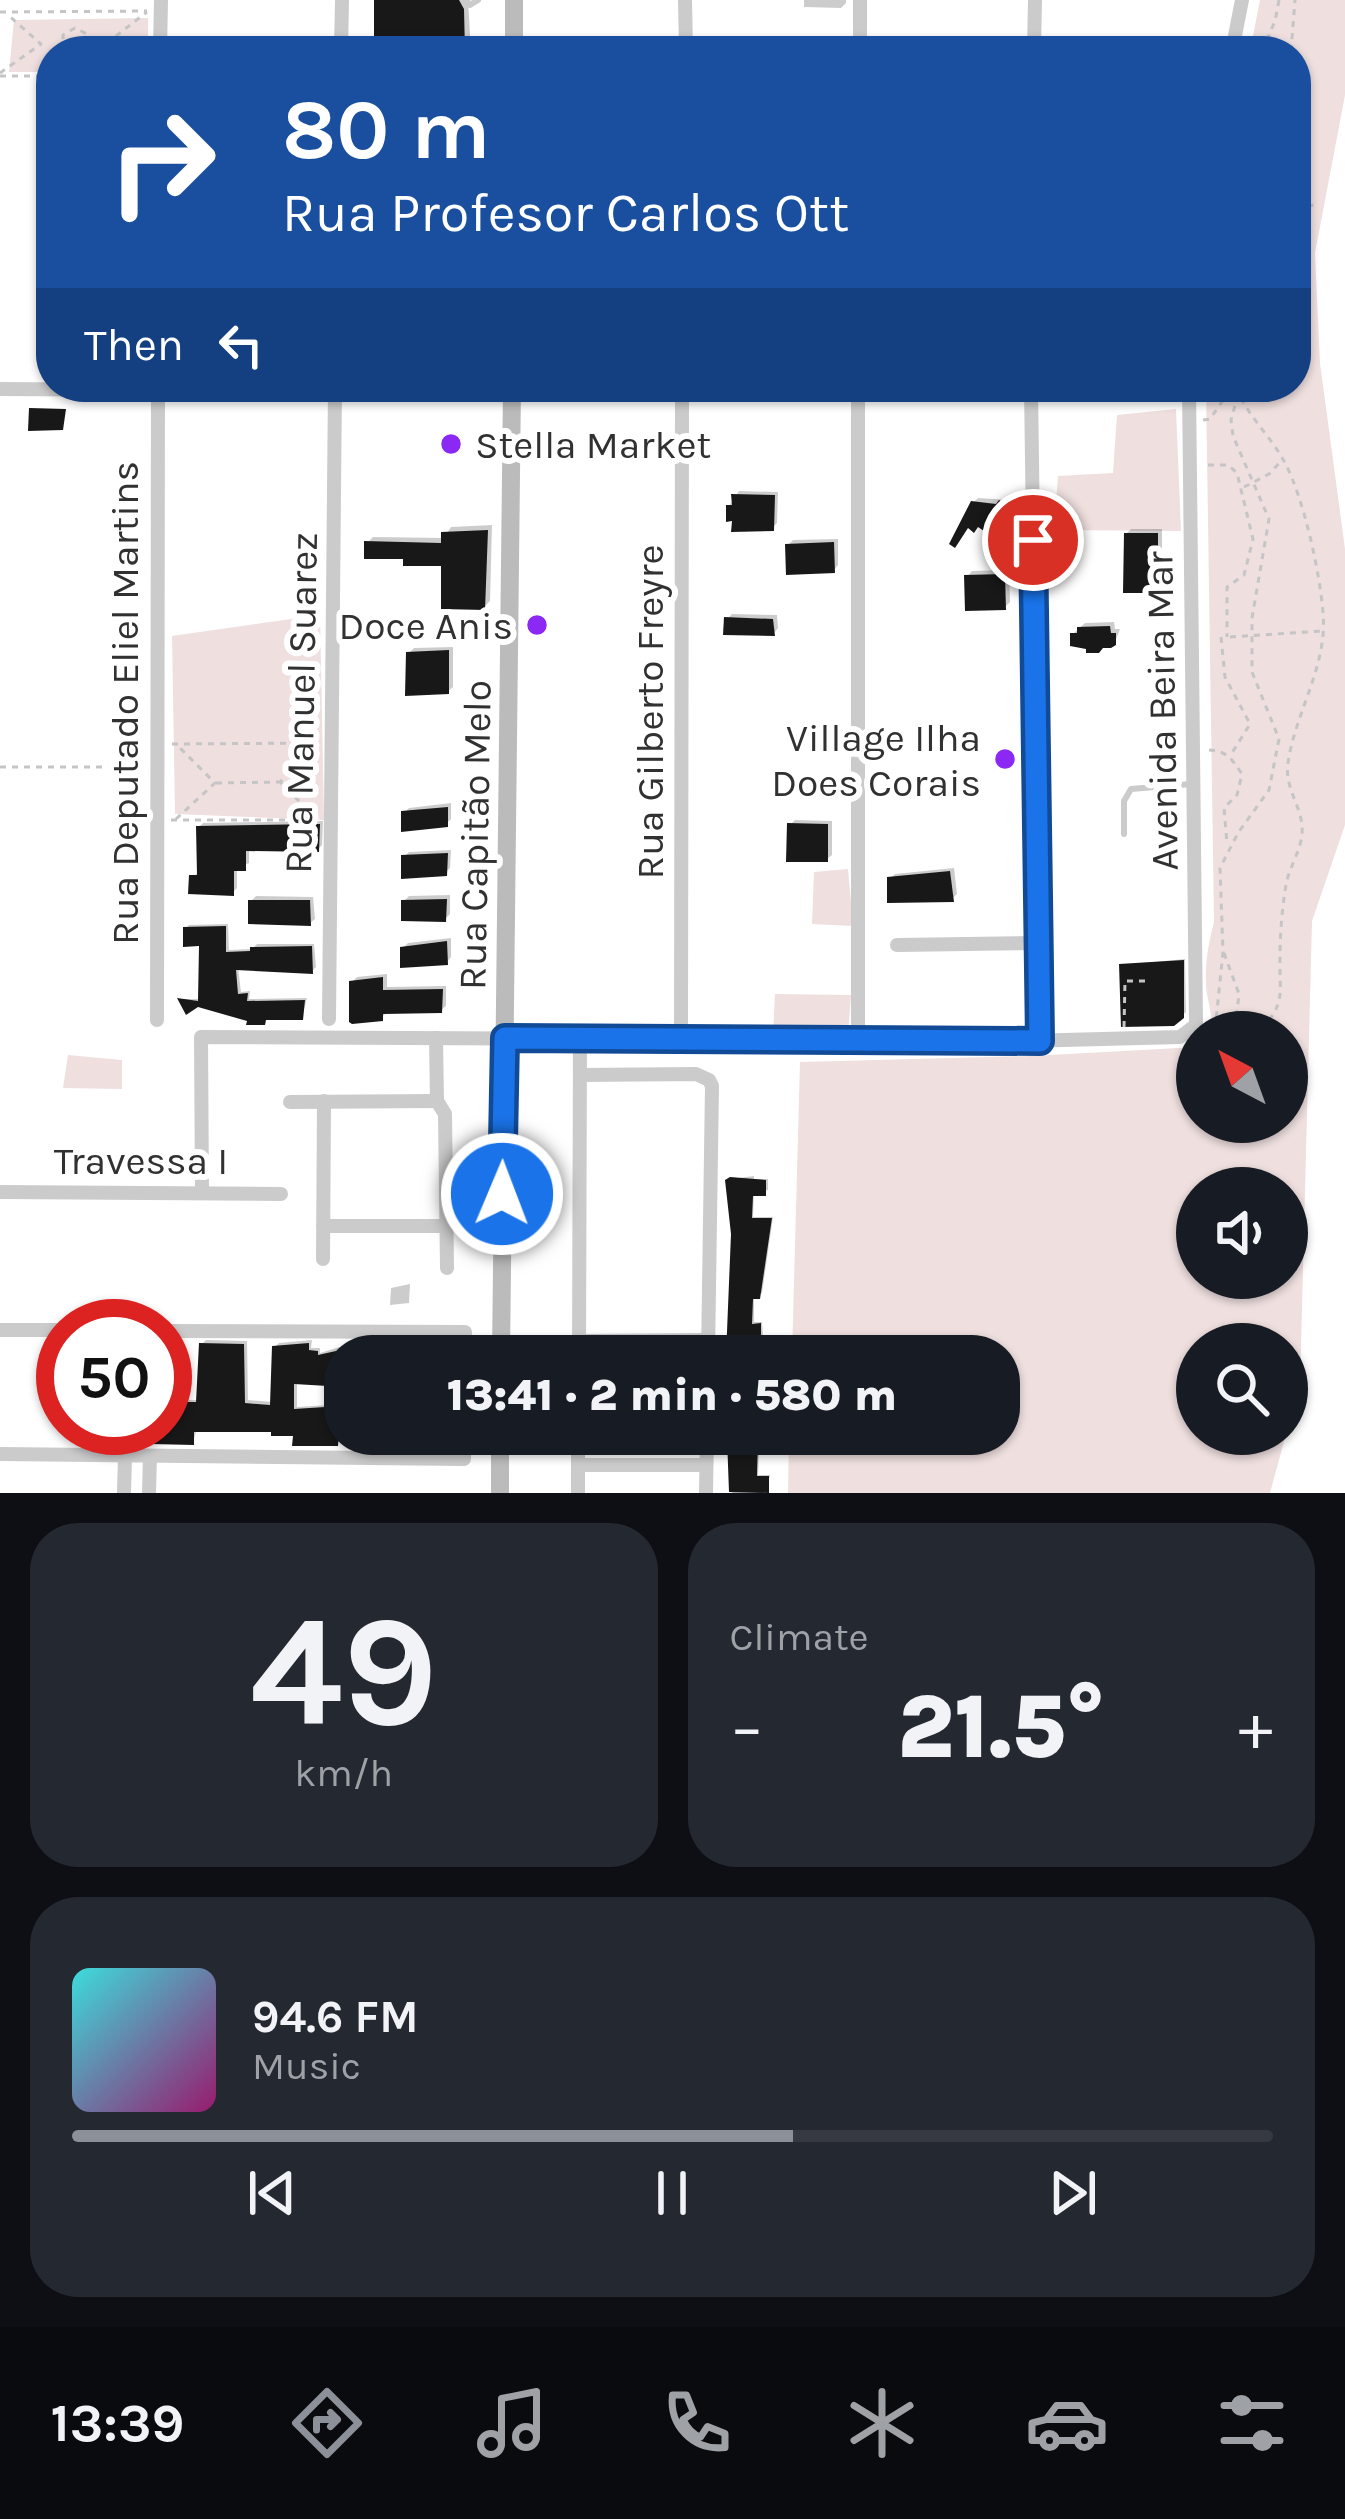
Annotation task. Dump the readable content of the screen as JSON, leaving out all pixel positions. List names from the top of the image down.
{
  "streets": {
    "main road": ["Rua Capitão Melo"],
    "street": [
      "Rua Deputado Eliel Martins",
      "Rua Manuel Suarez",
      "Avenida Beira Mar",
      "Rua Gilberto Freyre",
      "Travessa I"
    ]
  },
  "places": ["Stella Market", "Doce Anis", "Village Ilha Does Corais"],
  "north": "top left",
  "page": {
    "turn": ["80 m", "Rua Profesor Carlos Ott"],
    "then": "Then",
    "limit": "50",
    "trip": "13:41 · 2 min · 580 m",
    "tile": [
      ["49", "km/h"],
      "Climate"
    ],
    "heat": ["−", "21.5°", "+"],
    "song": ["94.6 FM", "Music"],
    "tabs": "13:39"
  }
}
